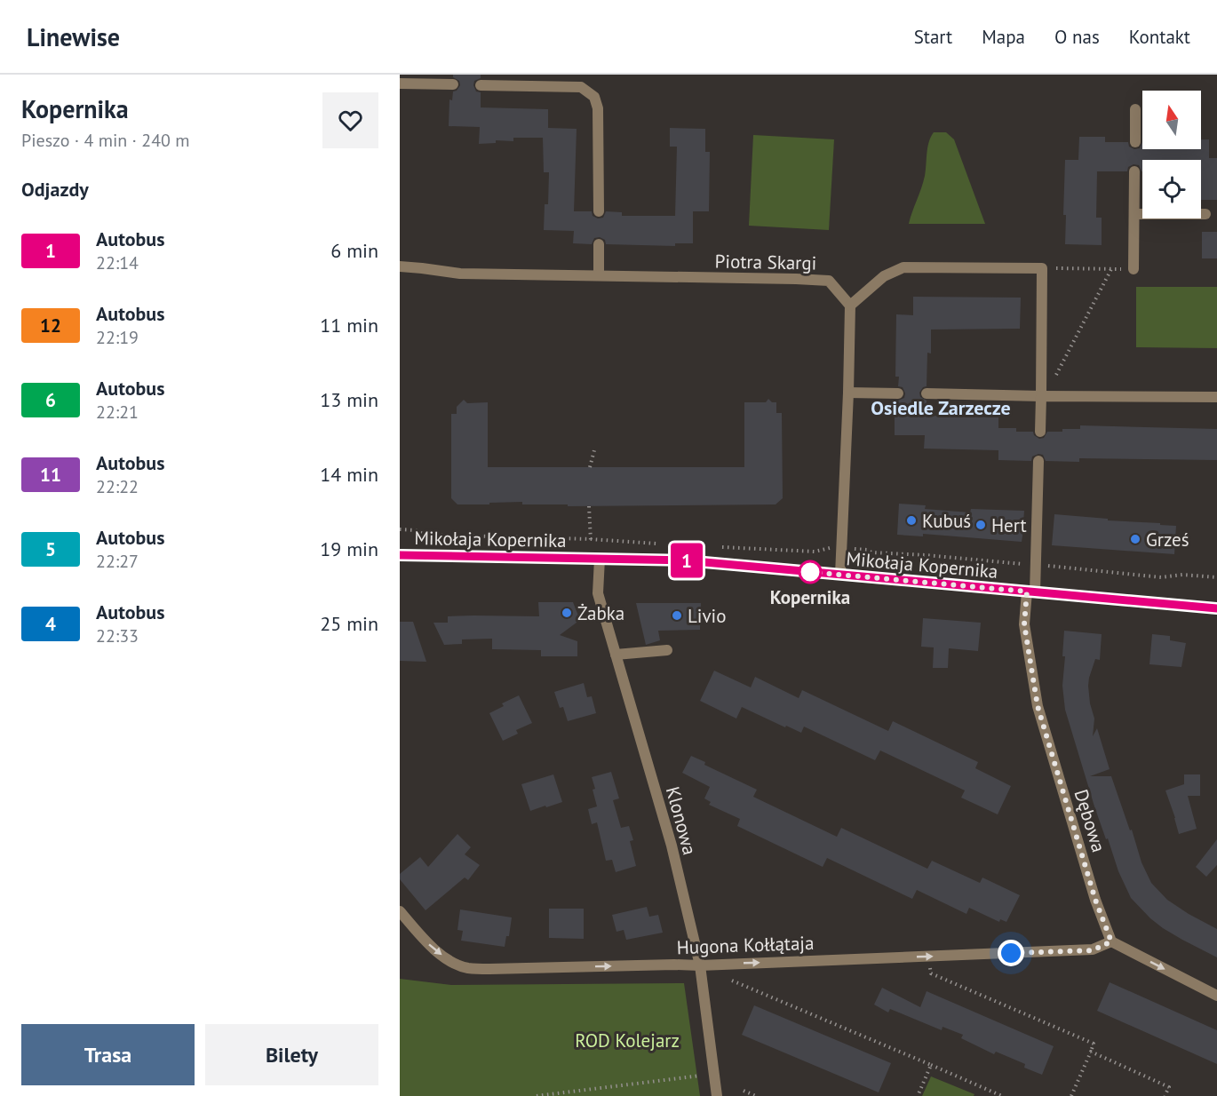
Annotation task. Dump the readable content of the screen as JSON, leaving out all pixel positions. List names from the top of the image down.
{
  "streets": {
    "street": [
      "Piotra Skargi",
      "Mikołaja Kopernika",
      "Klonowa",
      "Dębowa",
      "Hugona Kołłątaja"
    ]
  },
  "crossings": [
    ["Mikołaja Kopernika", "Klonowa"],
    ["Mikołaja Kopernika", "Dębowa"],
    ["Klonowa", "Hugona Kołłątaja"],
    ["Dębowa", "Hugona Kołłątaja"]
  ],
  "one_way": ["Hugona Kołłątaja"],
  "districts": ["Osiedle Zarzecze"],
  "parks": ["ROD Kolejarz"],
  "places": [
    "Kubuś",
    "Hert",
    "Grześ",
    "Kopernika",
    "Żabka",
    "Livio"
  ],
  "lines": ["bus line 1"],
  "north": "top",
  "page": {
    "header": "Linewise",
    "nav": [
      "Start",
      "Mapa",
      "O nas",
      "Kontakt"
    ],
    "heading": [
      ["Kopernika", "Pieszo · 4 min · 240 m"],
      "Odjazdy"
    ],
    "on_map": "1",
    "list": [
      {
        "mark": "1",
        "name": "Autobus",
        "note": "22:14",
        "value": "6 min"
      },
      {
        "mark": "12",
        "name": "Autobus",
        "note": "22:19",
        "value": "11 min"
      },
      {
        "mark": "6",
        "name": "Autobus",
        "note": "22:21",
        "value": "13 min"
      },
      {
        "mark": "11",
        "name": "Autobus",
        "note": "22:22",
        "value": "14 min"
      },
      {
        "mark": "5",
        "name": "Autobus",
        "note": "22:27",
        "value": "19 min"
      },
      {
        "mark": "4",
        "name": "Autobus",
        "note": "22:33",
        "value": "25 min"
      }
    ],
    "buttons": ["Trasa", "Bilety"]
  }
}
